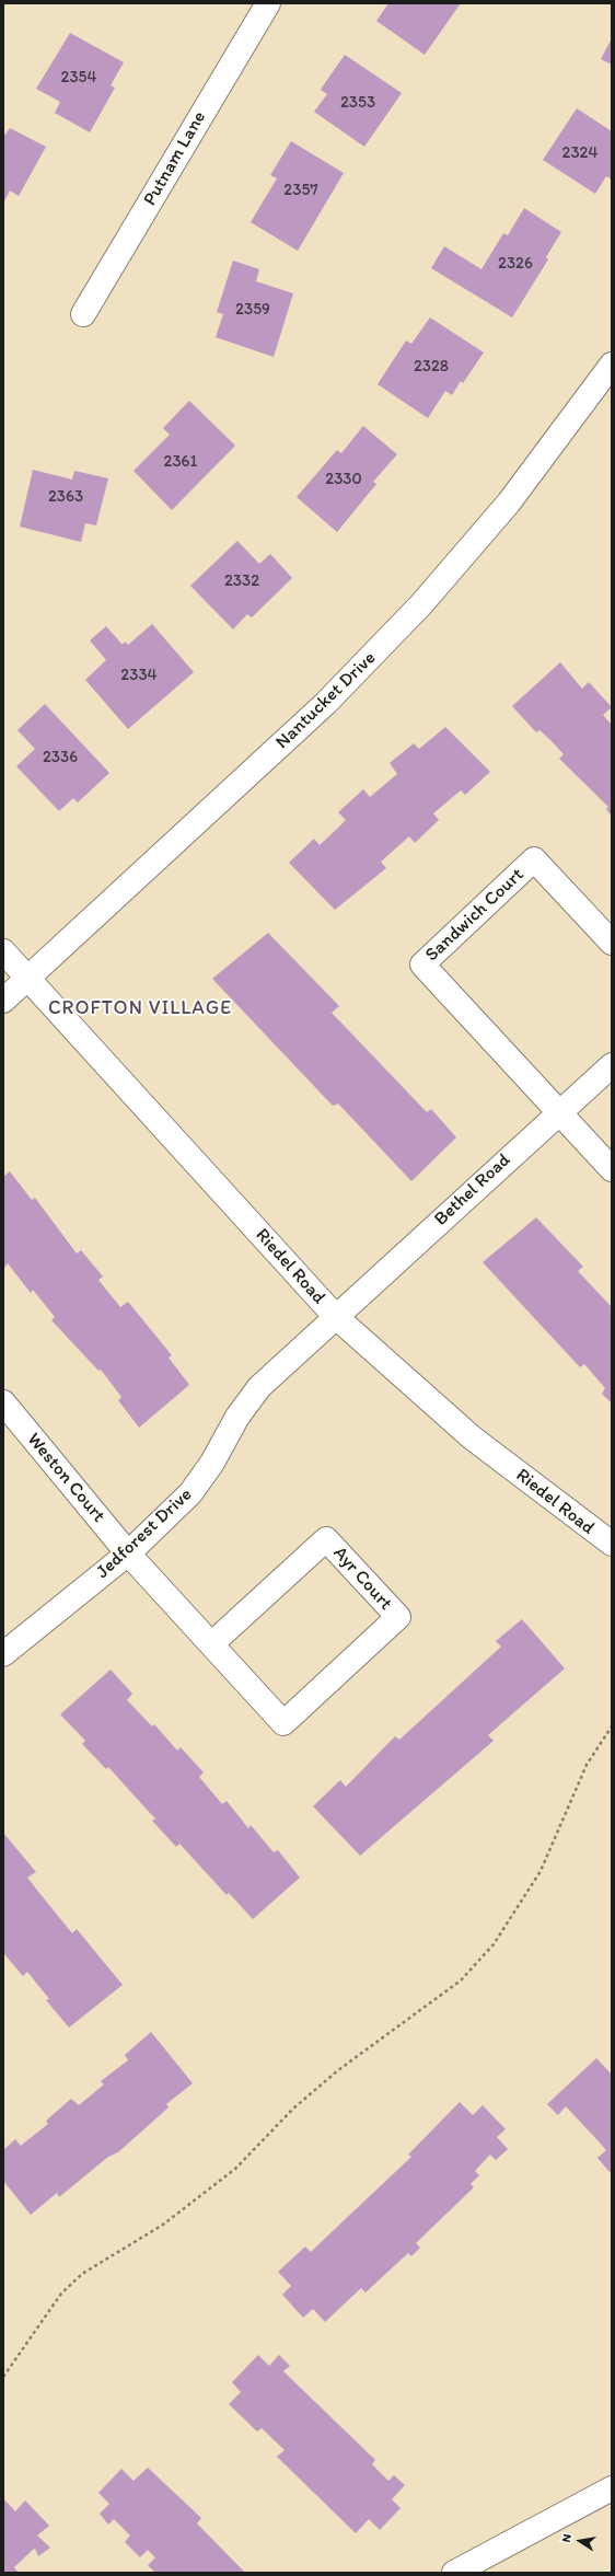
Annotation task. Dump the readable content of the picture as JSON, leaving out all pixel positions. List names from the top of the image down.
{
  "streets": {
    "street": [
      "Putnam Lane",
      "Nantucket Drive",
      "Sandwich Court",
      "Bethel Road",
      "Riedel Road",
      "Weston Court",
      "Jedforest Drive",
      "Ayr Court"
    ]
  },
  "crossings": [
    ["Nantucket Drive", "Riedel Road"],
    ["Sandwich Court", "Bethel Road"],
    ["Bethel Road", "Riedel Road"],
    ["Bethel Road", "Jedforest Drive"],
    ["Riedel Road", "Jedforest Drive"],
    ["Weston Court", "Jedforest Drive"],
    ["Weston Court", "Ayr Court"],
    ["Jedforest Drive", "Ayr Court"]
  ],
  "districts": ["CROFTON VILLAGE"],
  "house_numbers": [
    "2354",
    "2353",
    "2324",
    "2357",
    "2326",
    "2359",
    "2328",
    "2361",
    "2330",
    "2363",
    "2332",
    "2334",
    "2336"
  ],
  "north": "left"
}
